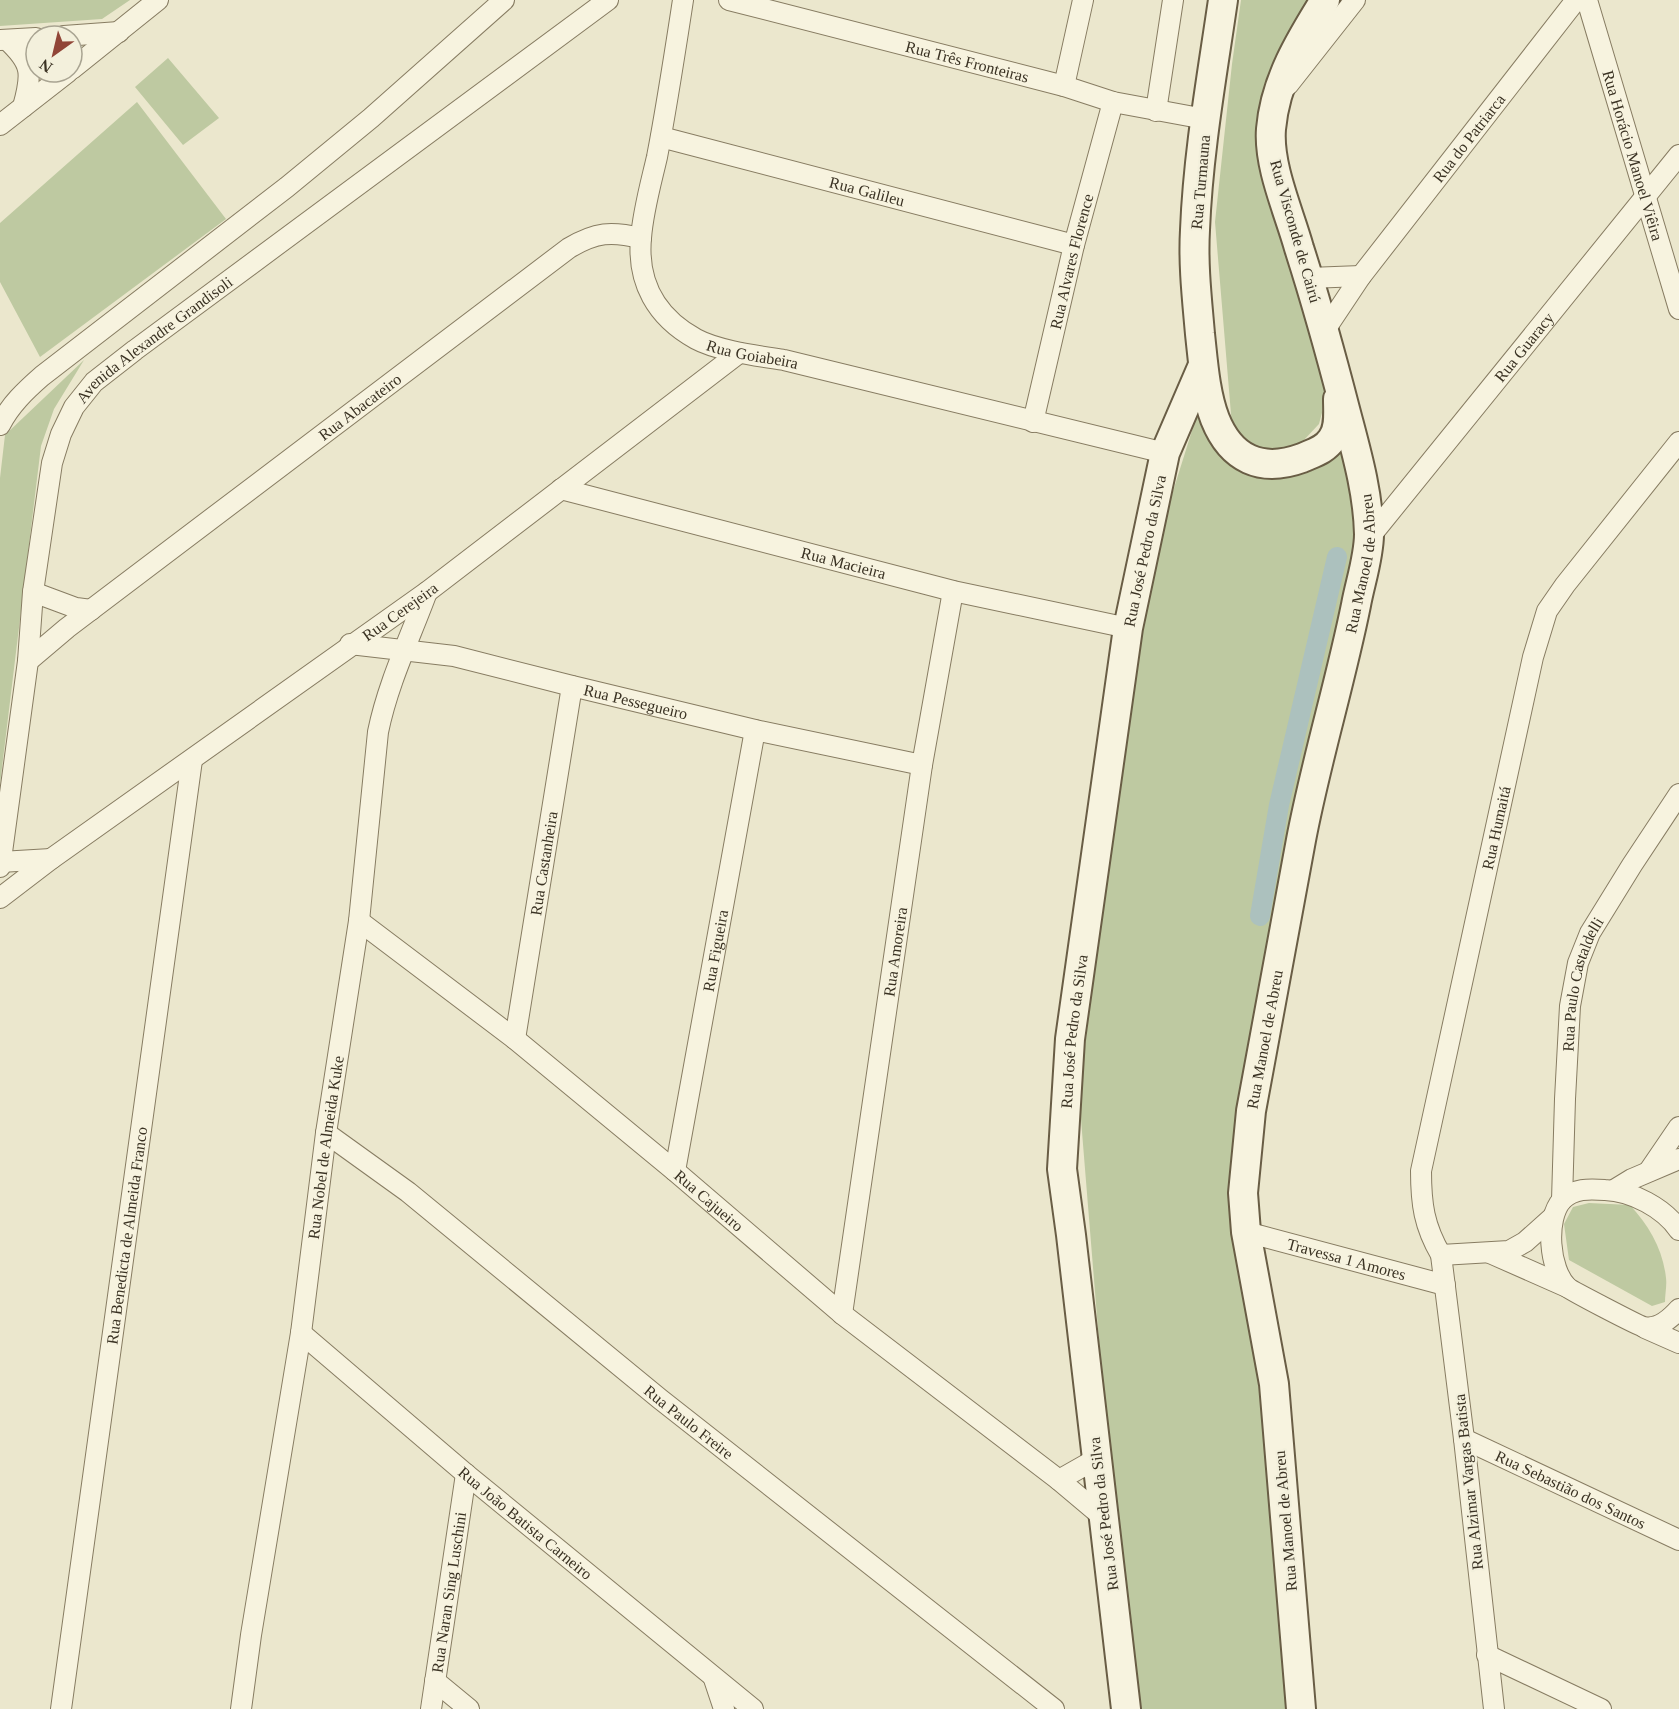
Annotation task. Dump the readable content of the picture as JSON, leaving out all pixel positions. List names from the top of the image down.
{
  "streets": {
    "main road": [
      "Rua Turmauna",
      "Rua Visconde de Cairú",
      "Rua José Pedro da Silva",
      "Rua Manoel de Abreu"
    ],
    "street": [
      "Rua Três Fronteiras",
      "Rua do Patriarca",
      "Rua Horácio Manoel Viêira",
      "Rua Galileu",
      "Rua Alvares Florence",
      "Avenida Alexandre Grandisoli",
      "Rua Guaracy",
      "Rua Goiabeira",
      "Rua Abacateiro",
      "Rua Macieira",
      "Rua Cerejeira",
      "Rua Pessegueiro",
      "Rua Humaitá",
      "Rua Castanheira",
      "Rua Figueira",
      "Rua Amoreira",
      "Rua Paulo Castaldelli",
      "Rua Nobel de Almeida Kuke",
      "Rua Cajueiro",
      "Rua Benedicta de Almeida Franco",
      "Travessa 1 Amores",
      "Rua Paulo Freire",
      "Rua Alzimar Vargas Batista",
      "Rua Sebastião dos Santos",
      "Rua João Batista Carneiro",
      "Rua Naran Sing Luschini"
    ]
  },
  "crossings": [
    ["Rua Três Fronteiras", "Rua Turmauna"],
    ["Rua Três Fronteiras", "Rua Alvares Florence"],
    ["Rua do Patriarca", "Rua Visconde de Cairú"],
    ["Rua Horácio Manoel Viêira", "Rua Guaracy"],
    ["Rua Turmauna", "Rua Visconde de Cairú"],
    ["Rua Turmauna", "Rua José Pedro da Silva"],
    ["Rua Turmauna", "Rua Manoel de Abreu"],
    ["Rua Galileu", "Rua Alvares Florence"],
    ["Rua Galileu", "Rua Goiabeira"],
    ["Rua Visconde de Cairú", "Rua Manoel de Abreu"],
    ["Rua Alvares Florence", "Rua Goiabeira"],
    ["Avenida Alexandre Grandisoli", "Rua Abacateiro"],
    ["Rua Guaracy", "Rua Manoel de Abreu"],
    ["Rua Goiabeira", "Rua Abacateiro"],
    ["Rua Goiabeira", "Rua José Pedro da Silva"],
    ["Rua Goiabeira", "Rua Cerejeira"],
    ["Rua José Pedro da Silva", "Rua Macieira"],
    ["Rua José Pedro da Silva", "Rua Cajueiro"],
    ["Rua Macieira", "Rua Cerejeira"],
    ["Rua Macieira", "Rua Amoreira"],
    ["Rua Manoel de Abreu", "Travessa 1 Amores"],
    ["Rua Cerejeira", "Rua Pessegueiro"],
    ["Rua Cerejeira", "Rua Nobel de Almeida Kuke"],
    ["Rua Cerejeira", "Rua Benedicta de Almeida Franco"],
    ["Rua Pessegueiro", "Rua Castanheira"],
    ["Rua Pessegueiro", "Rua Figueira"],
    ["Rua Pessegueiro", "Rua Amoreira"],
    ["Rua Pessegueiro", "Rua Nobel de Almeida Kuke"],
    ["Rua Humaitá", "Rua Alzimar Vargas Batista"],
    ["Rua Castanheira", "Rua Cajueiro"],
    ["Rua Figueira", "Rua Cajueiro"],
    ["Rua Amoreira", "Rua Cajueiro"],
    ["Rua Nobel de Almeida Kuke", "Rua Cajueiro"],
    ["Rua Nobel de Almeida Kuke", "Rua Paulo Freire"],
    ["Rua Nobel de Almeida Kuke", "Rua João Batista Carneiro"],
    ["Travessa 1 Amores", "Rua Alzimar Vargas Batista"],
    ["Rua Alzimar Vargas Batista", "Rua Sebastião dos Santos"],
    ["Rua João Batista Carneiro", "Rua Naran Sing Luschini"]
  ],
  "north": "bottom left"
}
